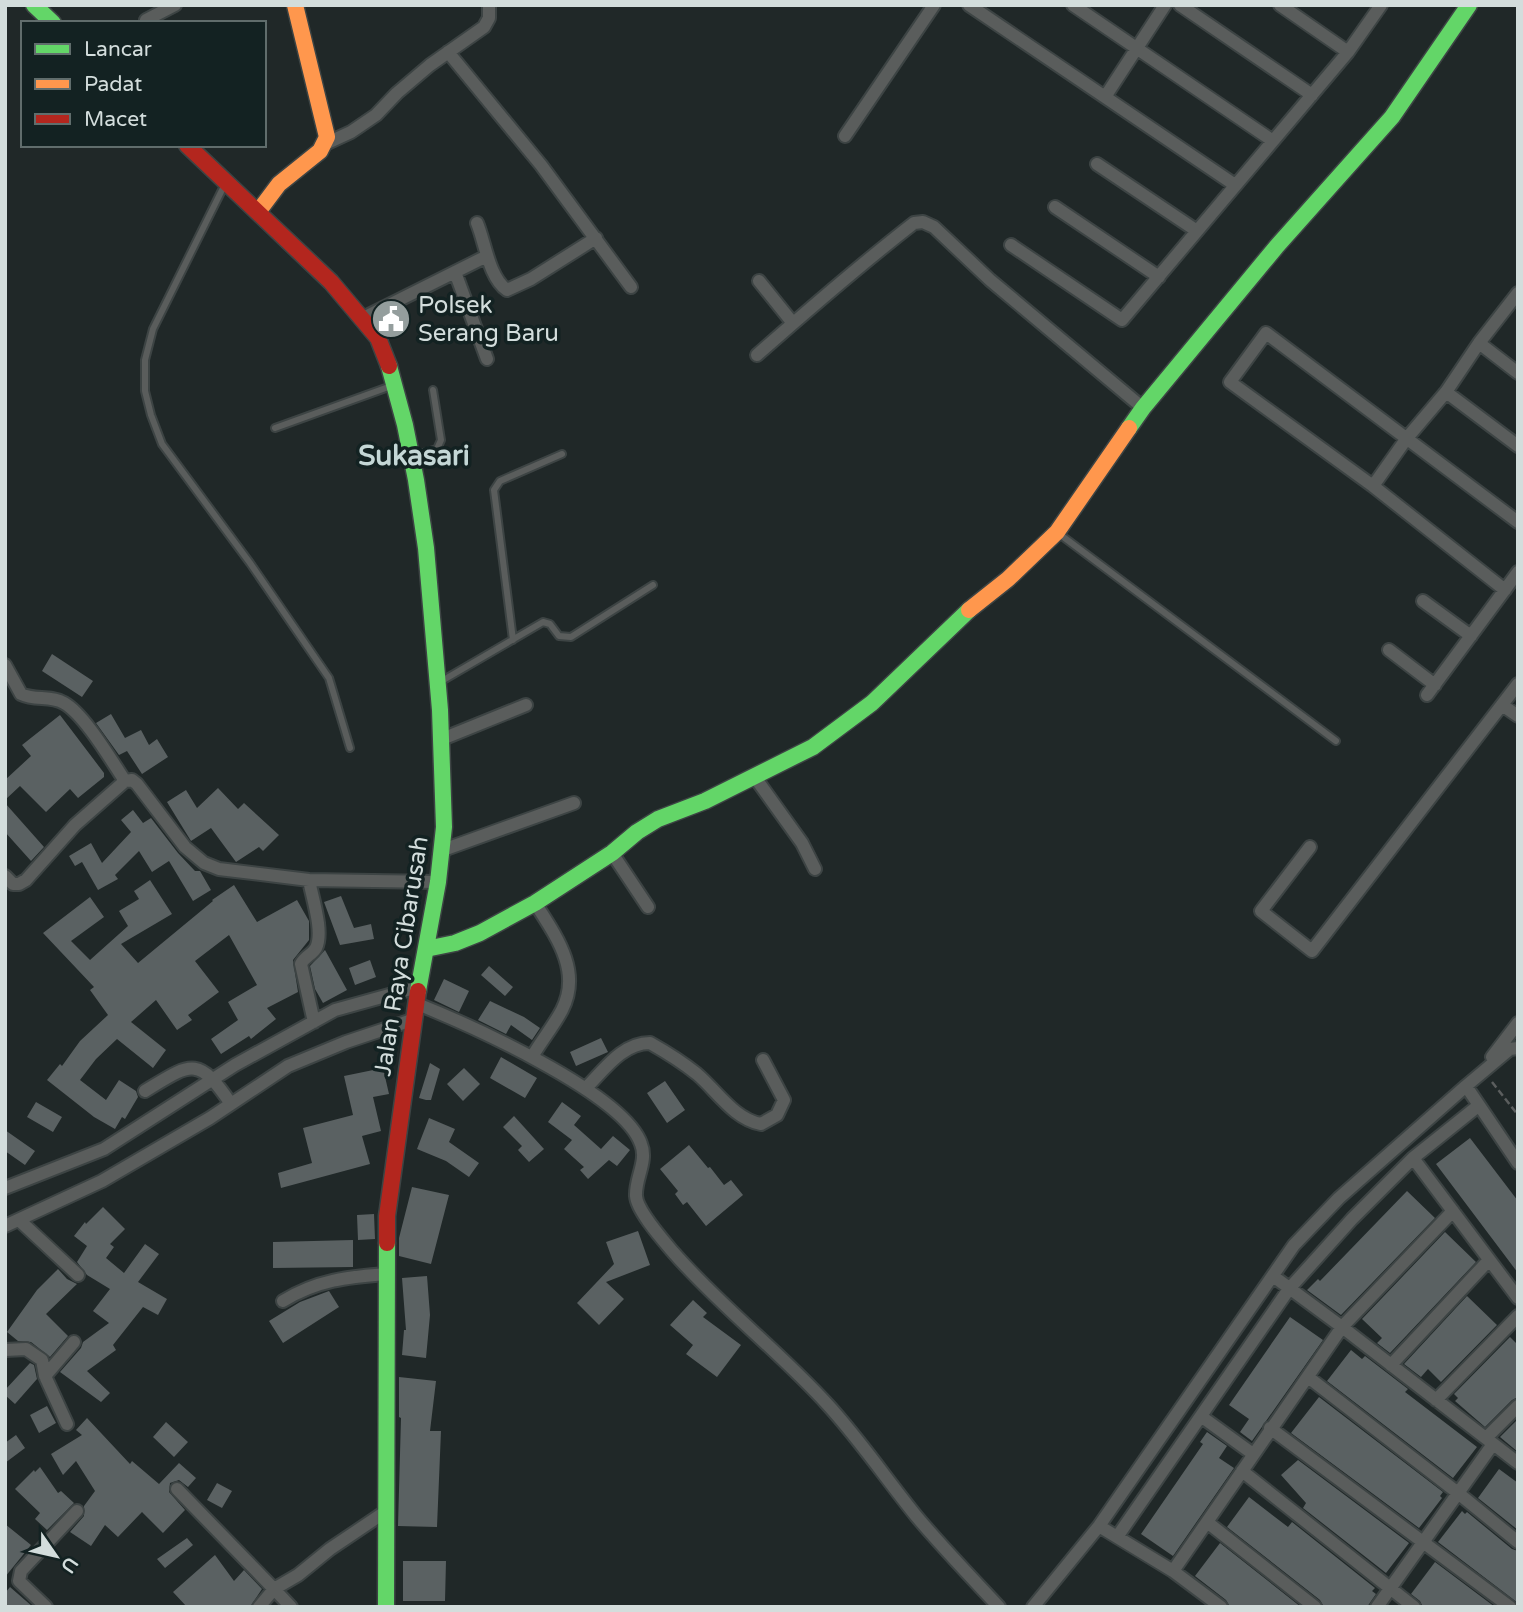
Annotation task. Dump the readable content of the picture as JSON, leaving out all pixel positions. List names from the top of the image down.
{
  "streets": {
    "street": ["Jalan Raya Cibarusah"]
  },
  "districts": ["Sukasari"],
  "places": {
    "public building": ["Polsek Serang Baru"]
  },
  "legend": ["Lancar", "Padat", "Macet"],
  "north": "bottom right"
}
